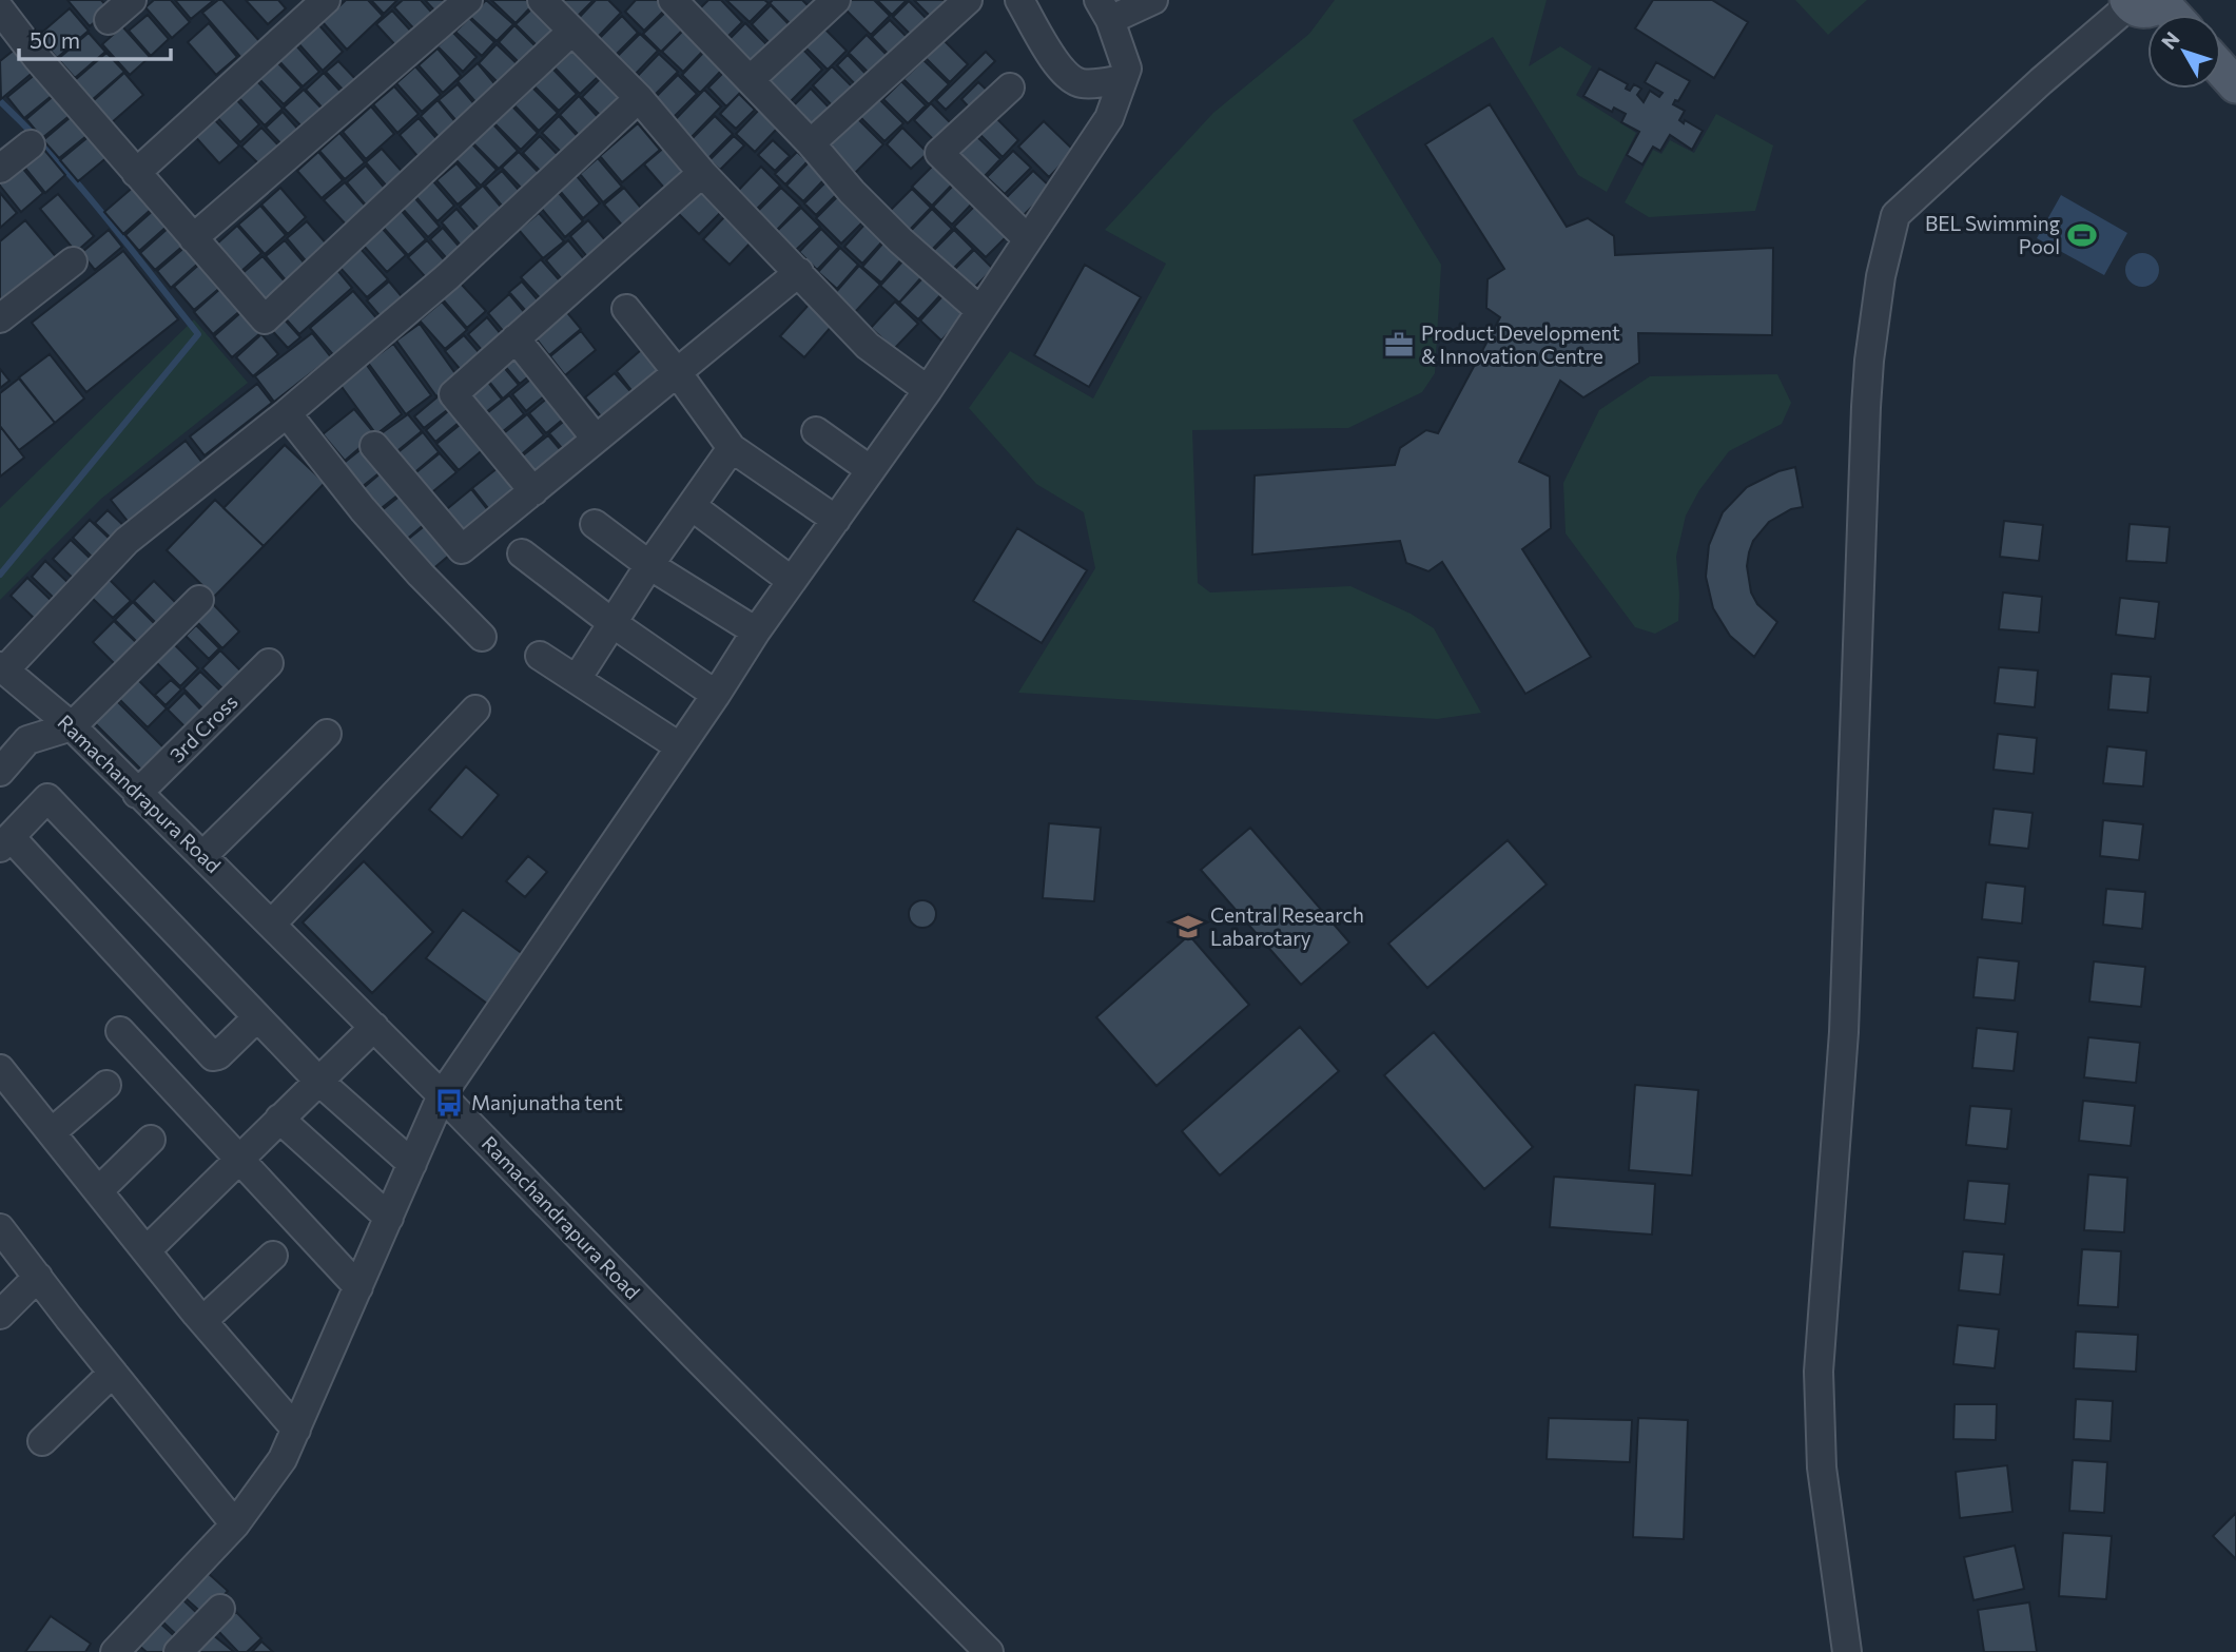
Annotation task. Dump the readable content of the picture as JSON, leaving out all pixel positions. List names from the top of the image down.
{
  "streets": {
    "street": ["3rd Cross", "Ramachandrapura Road"]
  },
  "crossings": [
    ["3rd Cross", "Ramachandrapura Road"]
  ],
  "places": {
    "sports": ["BEL Swimming Pool"],
    "office": ["Product Development & Innovation Centre"],
    "school or university": ["Central Research Labarotary"],
    "bus stop": ["Manjunatha tent"]
  },
  "scale_bar": "50 m",
  "north": "top left"
}
